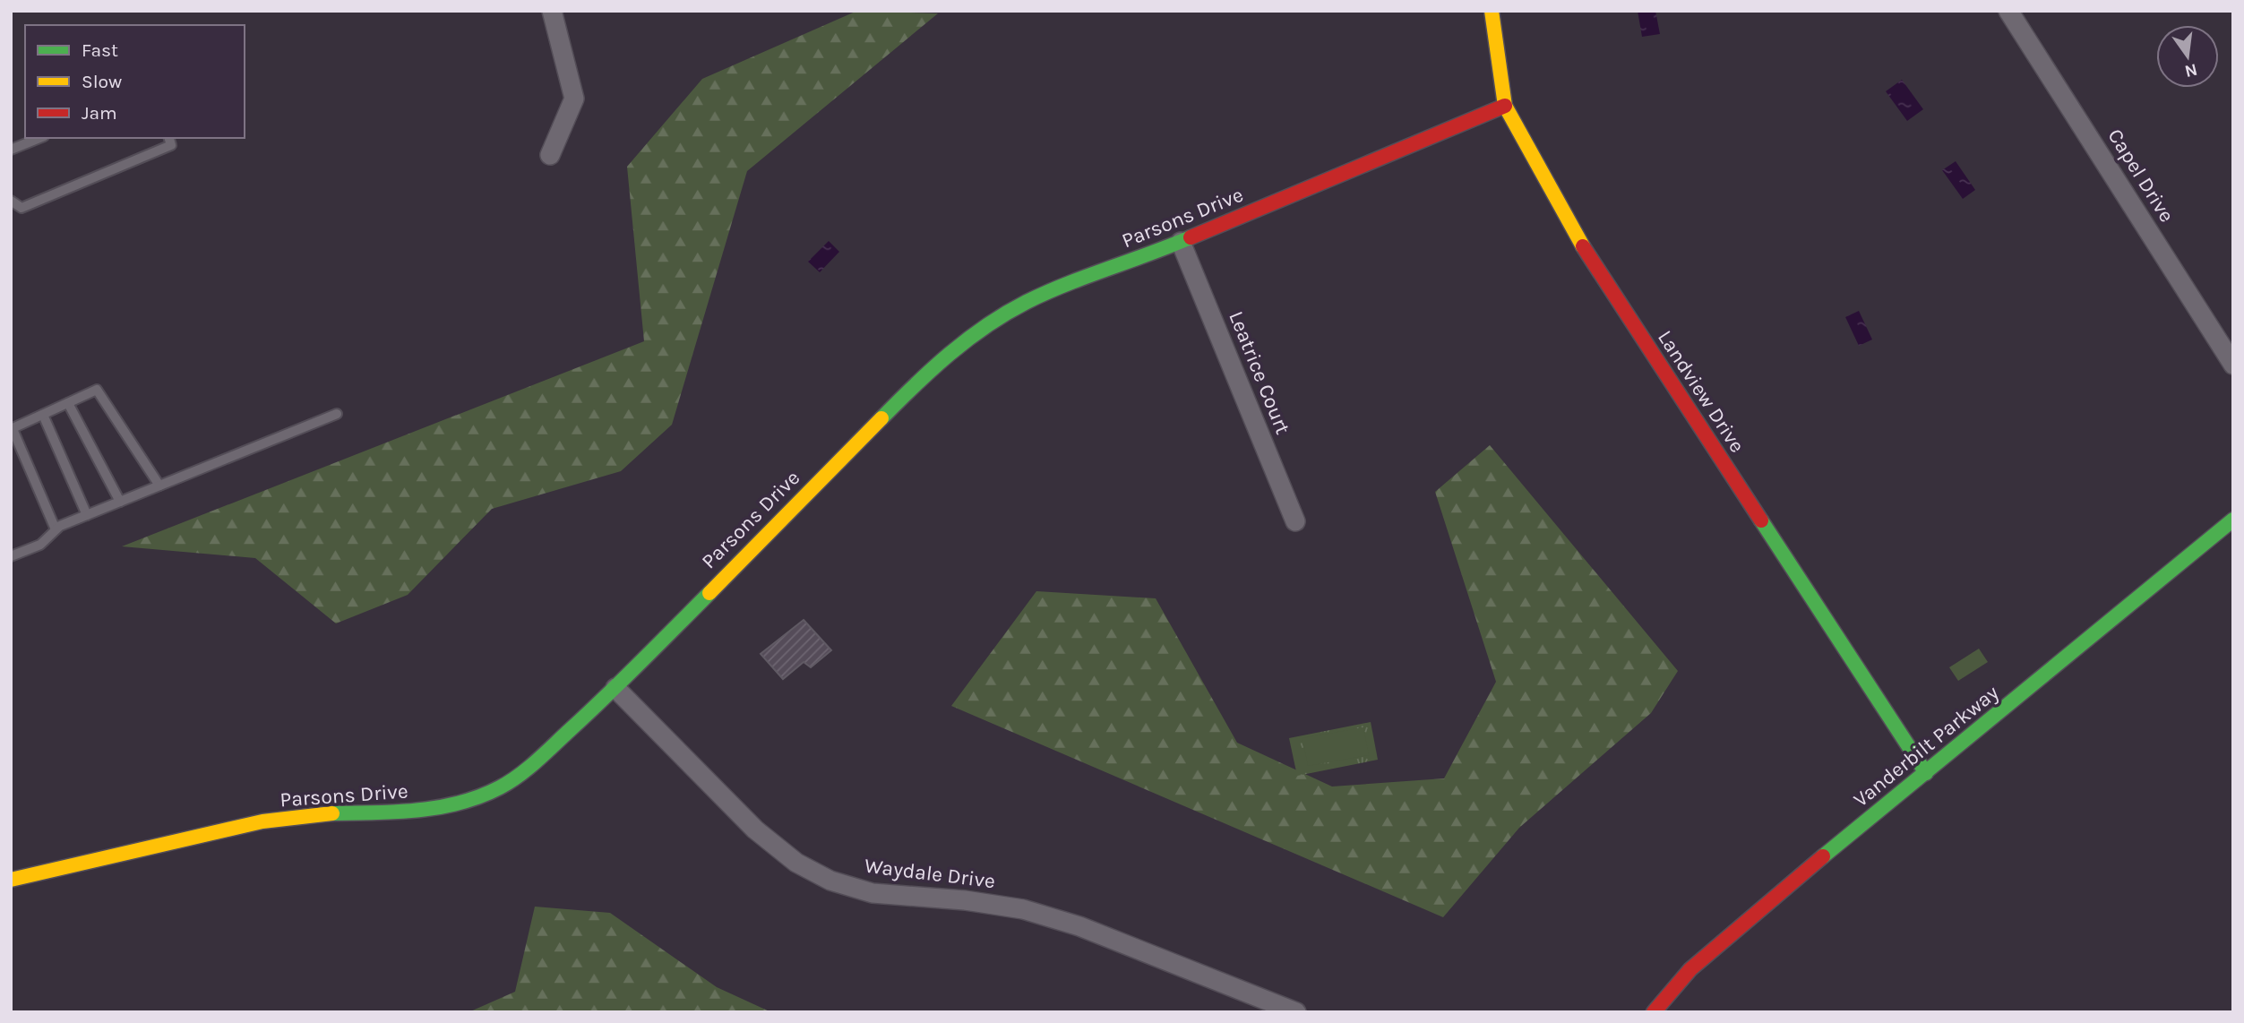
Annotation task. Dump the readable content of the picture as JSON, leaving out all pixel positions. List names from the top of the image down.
{
  "streets": {
    "street": [
      "Capel Drive",
      "Parsons Drive",
      "Leatrice Court",
      "Landview Drive",
      "Vanderbilt Parkway",
      "Waydale Drive"
    ]
  },
  "crossings": [
    ["Parsons Drive", "Leatrice Court"],
    ["Parsons Drive", "Landview Drive"],
    ["Parsons Drive", "Waydale Drive"],
    ["Landview Drive", "Vanderbilt Parkway"]
  ],
  "legend": ["Fast", "Slow", "Jam"],
  "north": "bottom"
}
